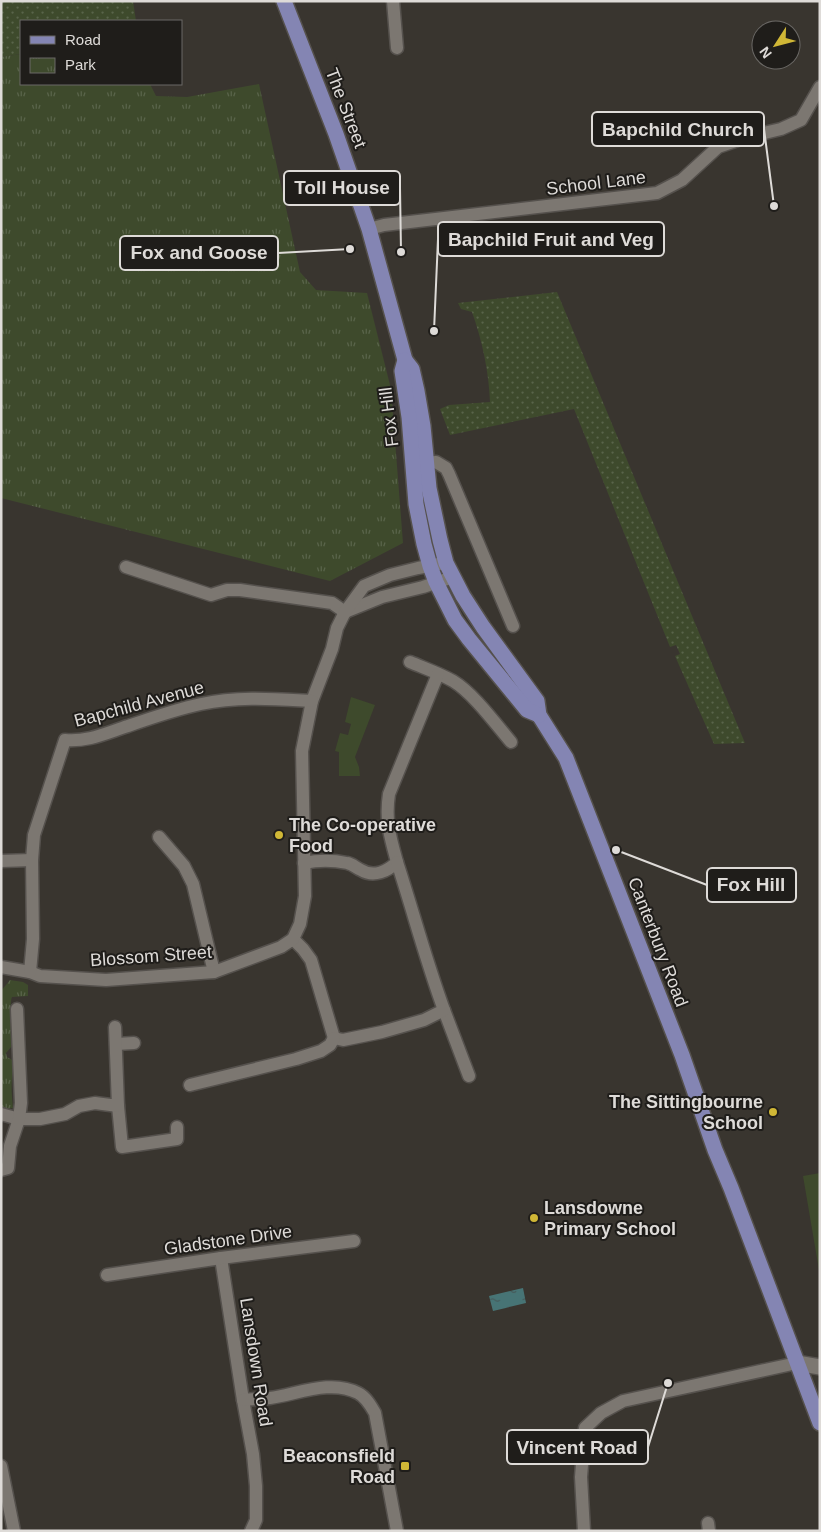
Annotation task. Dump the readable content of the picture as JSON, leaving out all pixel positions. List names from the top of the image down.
{
  "streets": {
    "main road": ["The Street", "Fox Hill", "Canterbury Road"],
    "street": [
      "School Lane",
      "Bapchild Avenue",
      "Blossom Street",
      "Gladstone Drive",
      "Lansdown Road"
    ]
  },
  "crossings": [
    ["The Street", "School Lane"],
    ["The Street", "Fox Hill"],
    ["School Lane", "Fox Hill"],
    ["Fox Hill", "Canterbury Road"],
    ["Gladstone Drive", "Lansdown Road"]
  ],
  "places": {
    "other": [
      "Bapchild Church",
      "Fox and Goose",
      "Toll House",
      "Bapchild Fruit and Veg",
      "The Co-operative Food",
      "Fox Hill",
      "The Sittingbourne School",
      "Lansdowne Primary School",
      "Vincent Road"
    ],
    "transit": ["Beaconsfield Road"]
  },
  "legend": ["Road", "Park"],
  "north": "bottom left"
}
